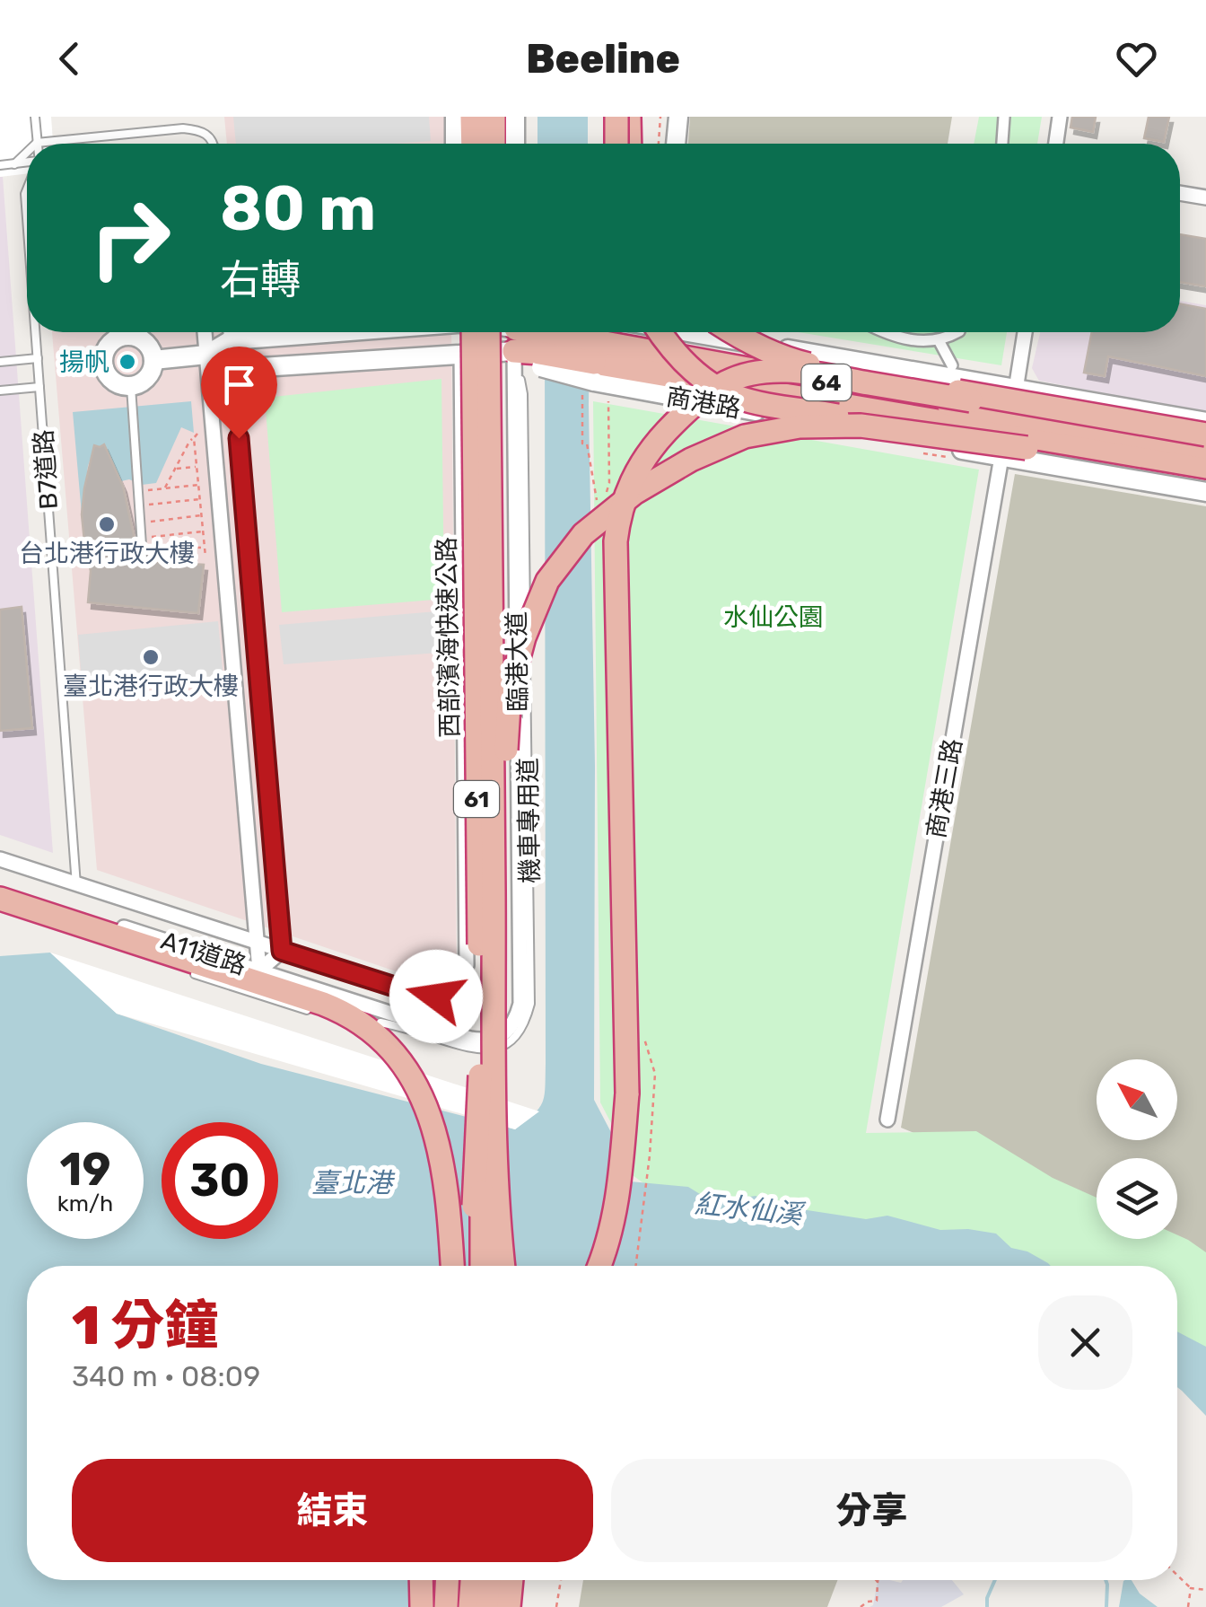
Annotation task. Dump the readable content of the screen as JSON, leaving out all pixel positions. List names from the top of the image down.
{
  "streets": {
    "highway": ["64", "西部濱海快速公路", "61"],
    "street": [
      "商港路",
      "臨港大道",
      "商港三路",
      "A11道路"
    ],
    "lane": ["B7道路", "機車專用道"]
  },
  "crossings": [
    ["64", "商港路"],
    ["商港路", "商港三路"],
    ["B7道路", "A11道路"],
    ["臨港大道", "A11道路"]
  ],
  "water": ["臺北港", "紅水仙溪"],
  "parks": ["水仙公園"],
  "places": ["揚帆", "台北港行政大樓", "臺北港行政大樓"],
  "north": "top left",
  "page": {
    "header": "Beeline",
    "turn": ["80 m", "右轉"],
    "speed": "19 km/h",
    "limit": "30",
    "heading": ["1 分鐘", "340 m · 08:09"],
    "buttons": ["結束", "分享"]
  }
}
